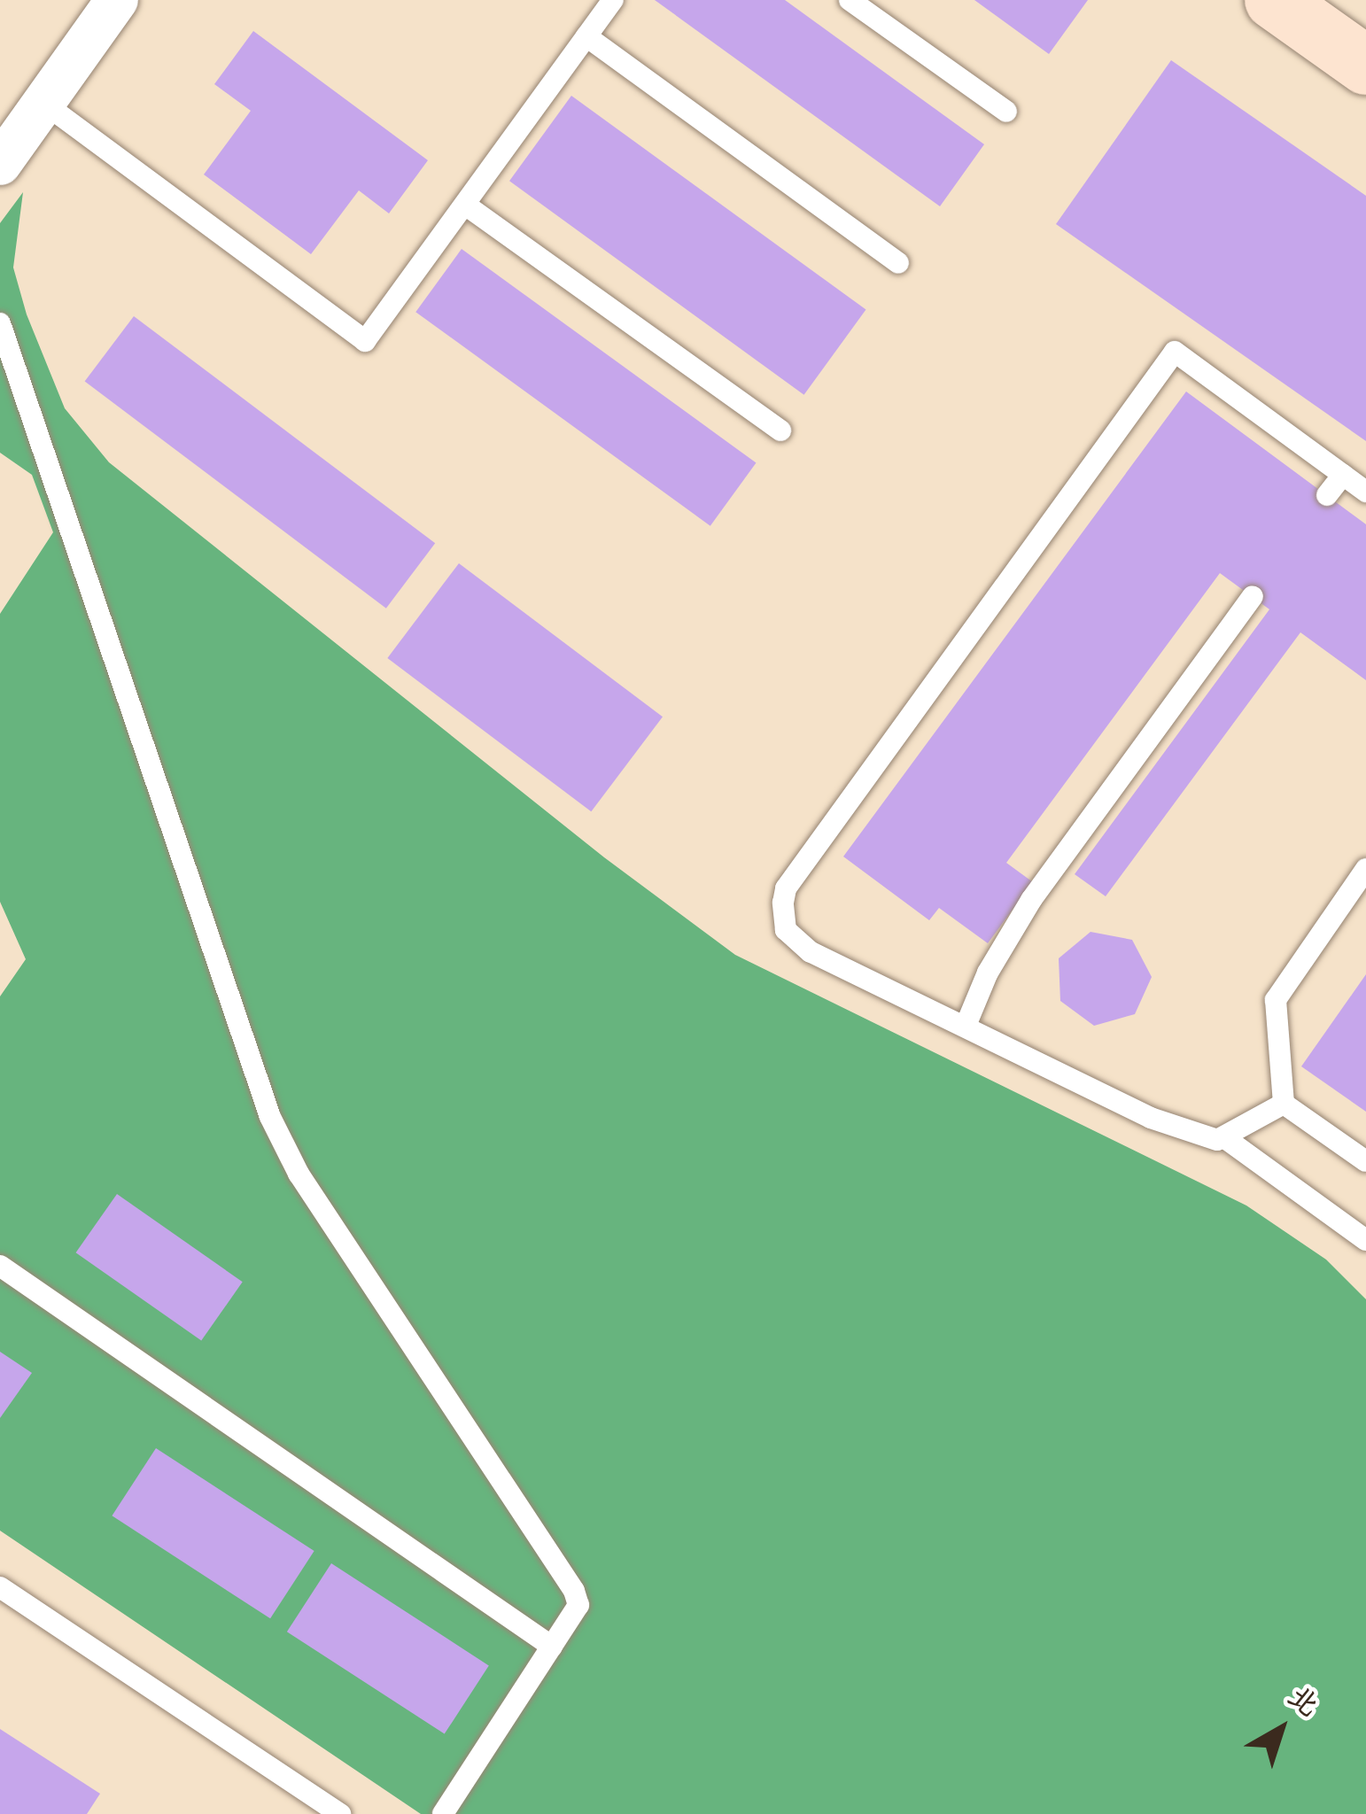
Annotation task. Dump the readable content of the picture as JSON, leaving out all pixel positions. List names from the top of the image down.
{
  "north": "top right"
}
